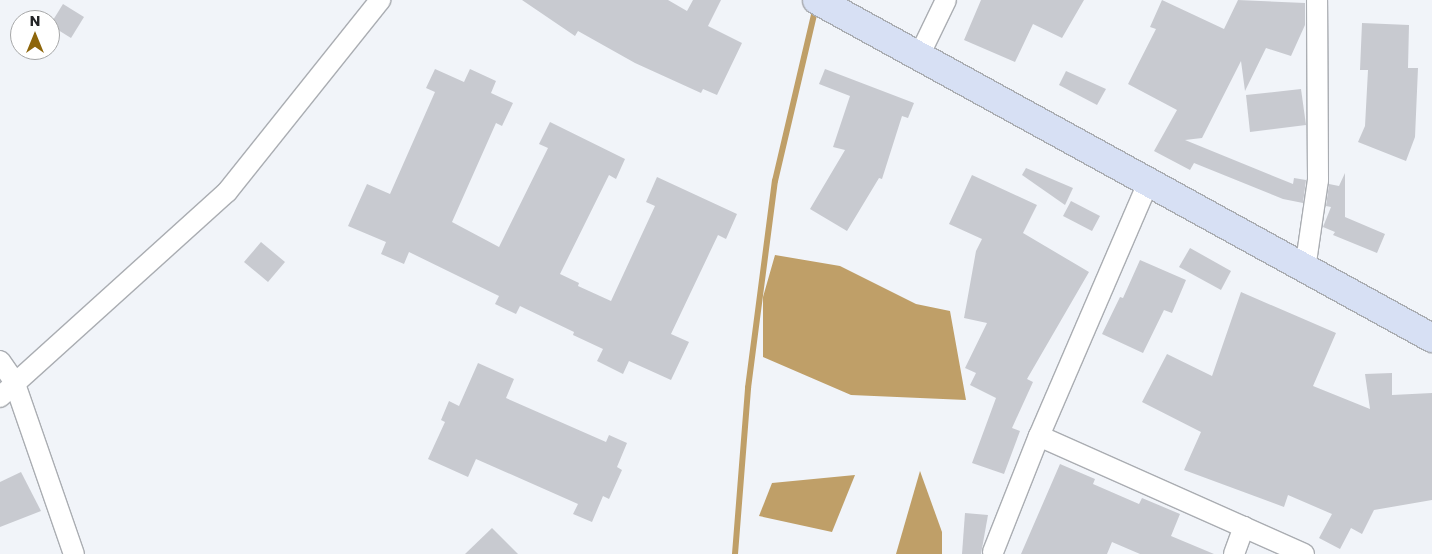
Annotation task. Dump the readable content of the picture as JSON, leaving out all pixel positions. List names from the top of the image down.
{
  "north": "top"
}
